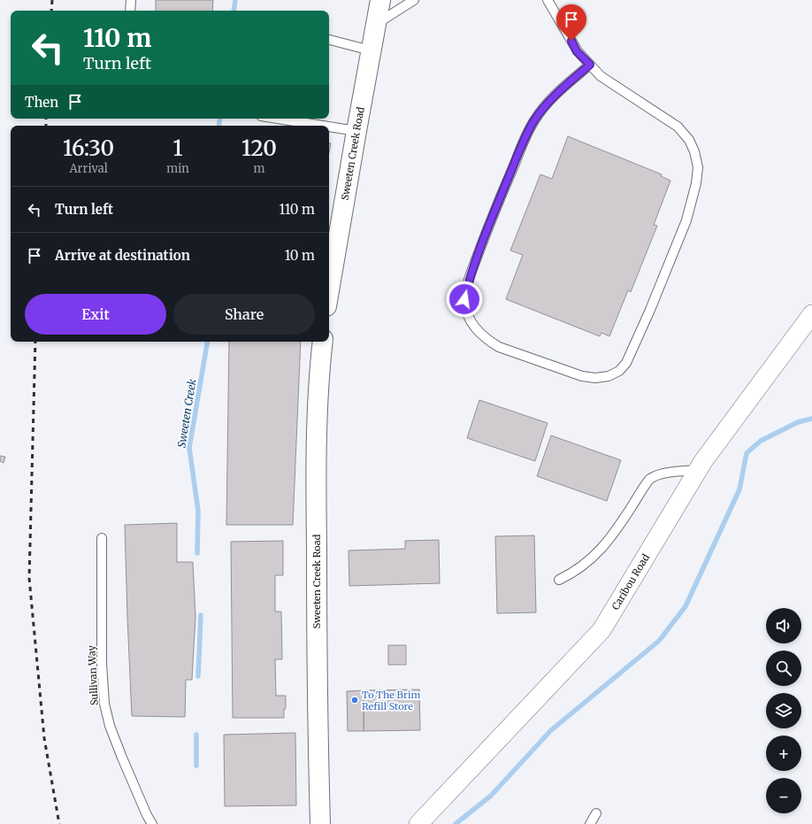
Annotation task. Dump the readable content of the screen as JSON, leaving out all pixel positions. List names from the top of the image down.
{
  "streets": {
    "main road": ["Sweeten Creek Road"],
    "street": ["Caribou Road"],
    "lane": ["Sullivan Way"]
  },
  "water": ["Sweeten Creek"],
  "places": ["To The Brim Refill Store"],
  "page": {
    "turn": ["110 m", "Turn left"],
    "then": "Then",
    "eta": [
      "16:30",
      "Arrival",
      "1",
      "min",
      "120",
      "m"
    ],
    "list": [
      {
        "name": "Turn left",
        "value": "110 m"
      },
      {
        "name": "Arrive at destination",
        "value": "10 m"
      }
    ],
    "buttons": ["Exit", "Share"],
    "map_buttons": ["+", "−"]
  }
}
